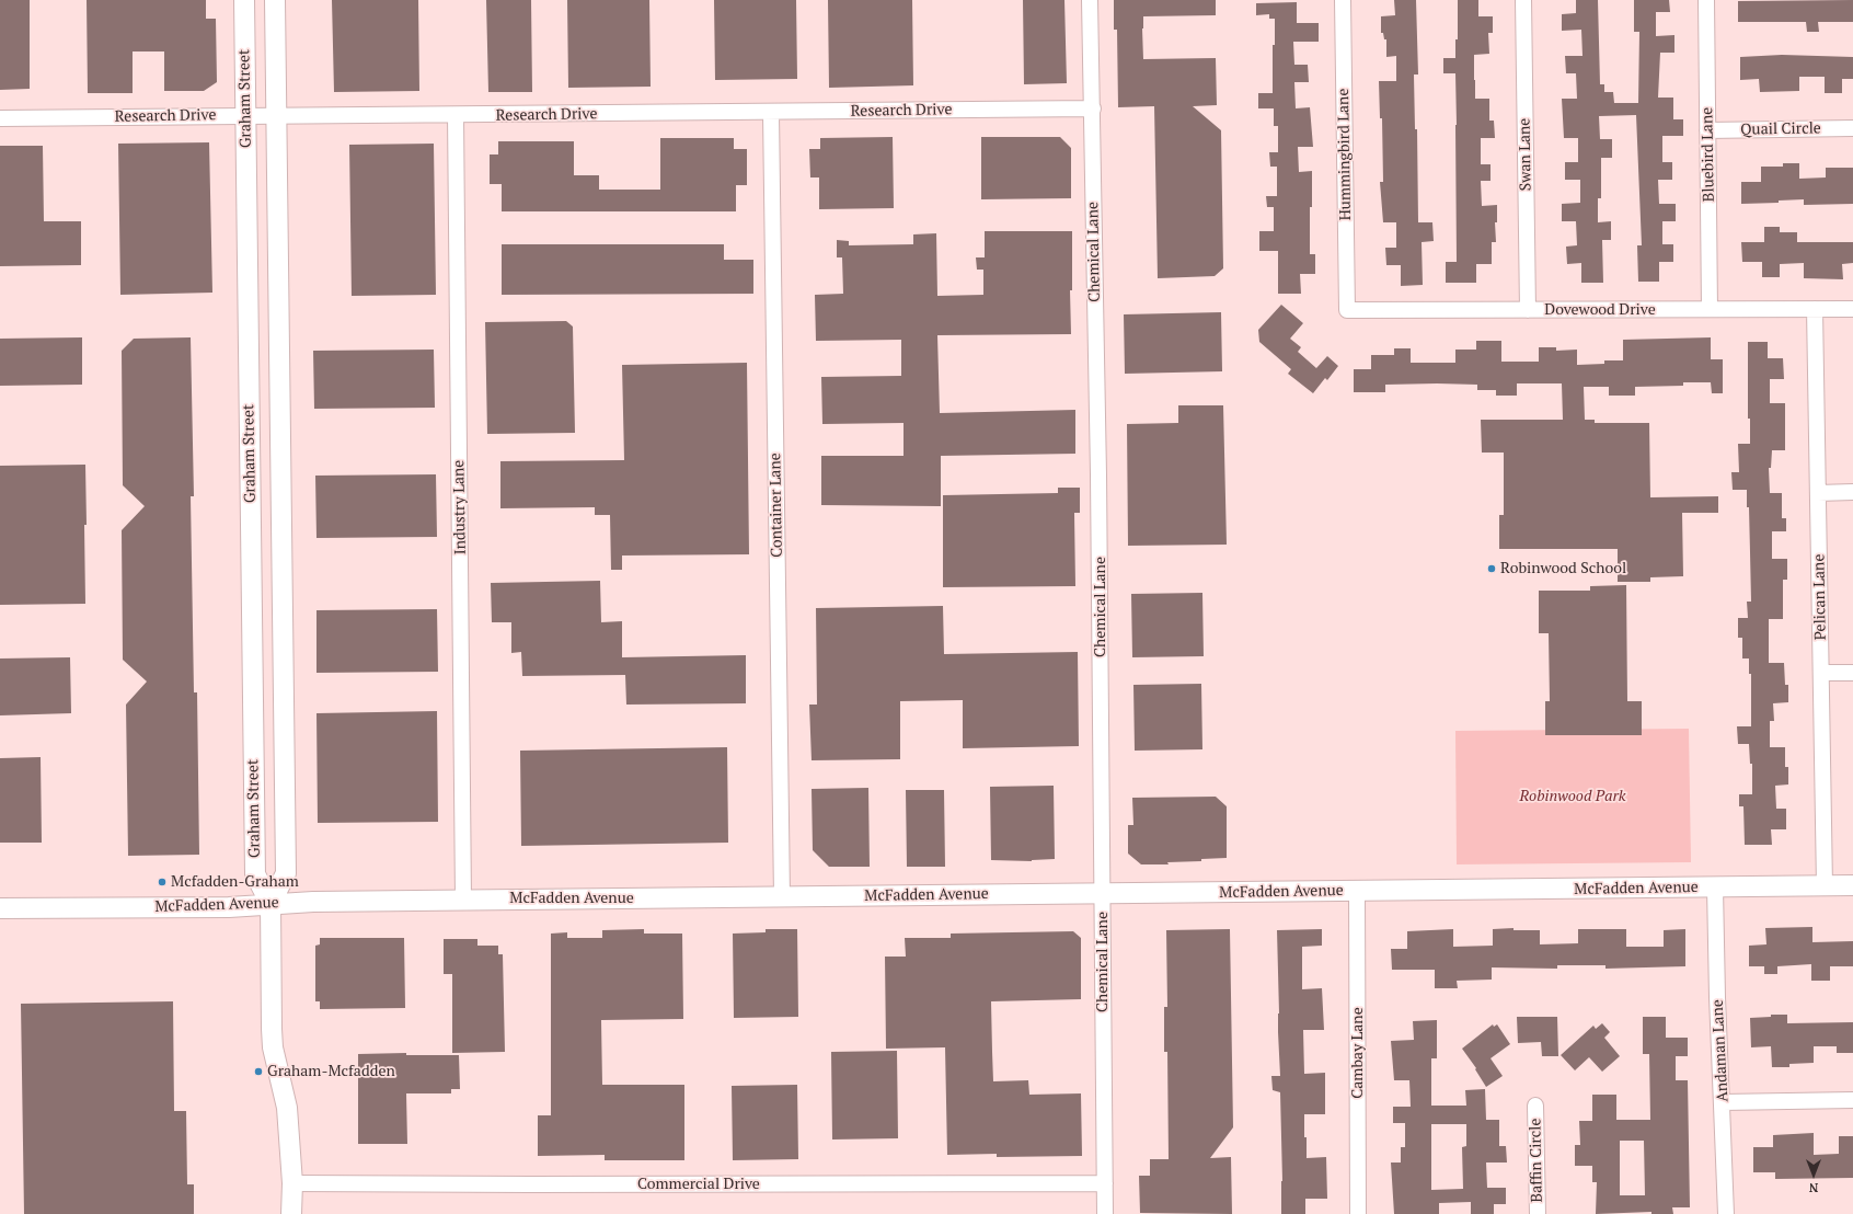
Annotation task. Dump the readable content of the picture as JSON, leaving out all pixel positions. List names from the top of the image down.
{
  "streets": {
    "street": [
      "Graham Street",
      "Research Drive",
      "Quail Circle",
      "Hummingbird Lane",
      "Swan Lane",
      "Bluebird Lane",
      "Chemical Lane",
      "Dovewood Drive",
      "Container Lane",
      "Industry Lane",
      "Pelican Lane",
      "McFadden Avenue",
      "Andaman Lane",
      "Cambay Lane",
      "Baffin Circle",
      "Commercial Drive"
    ]
  },
  "crossings": [
    ["Graham Street", "Research Drive"],
    ["Graham Street", "McFadden Avenue"],
    ["Graham Street", "Commercial Drive"],
    ["Research Drive", "Chemical Lane"],
    ["Research Drive", "Container Lane"],
    ["Research Drive", "Industry Lane"],
    ["Quail Circle", "Bluebird Lane"],
    ["Hummingbird Lane", "Dovewood Drive"],
    ["Swan Lane", "Dovewood Drive"],
    ["Bluebird Lane", "Dovewood Drive"],
    ["Chemical Lane", "McFadden Avenue"],
    ["Chemical Lane", "Commercial Drive"],
    ["Dovewood Drive", "Pelican Lane"],
    ["Container Lane", "McFadden Avenue"],
    ["Industry Lane", "McFadden Avenue"],
    ["Pelican Lane", "McFadden Avenue"],
    ["McFadden Avenue", "Andaman Lane"],
    ["McFadden Avenue", "Cambay Lane"]
  ],
  "parks": ["Robinwood Park"],
  "places": ["Robinwood School", "Mcfadden-Graham", "Graham-Mcfadden"],
  "north": "bottom"
}
